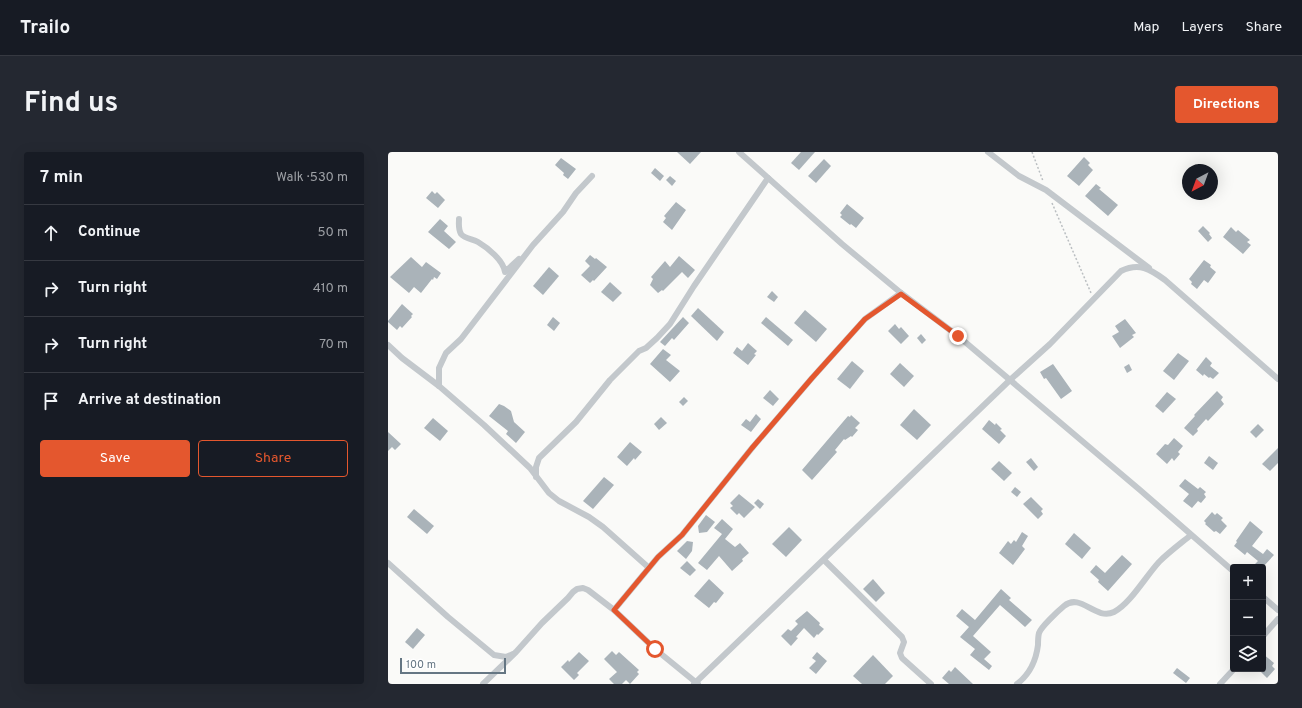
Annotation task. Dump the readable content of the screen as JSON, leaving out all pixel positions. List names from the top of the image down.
{
  "scale_bar": "100 m",
  "north": "bottom left",
  "page": {
    "header": "Trailo",
    "nav": ["Map", "Layers", "Share"],
    "title": "Find us",
    "buttons": [
      "Directions",
      ["Save", "Share"]
    ],
    "heading": ["7 min", "Walk · 530 m"],
    "list": [
      ["Continue", "50 m"],
      ["Turn right", "410 m"],
      ["Turn right", "70 m"],
      "Arrive at destination"
    ],
    "map_buttons": ["+", "−"],
    "scale": "100 m"
  }
}
